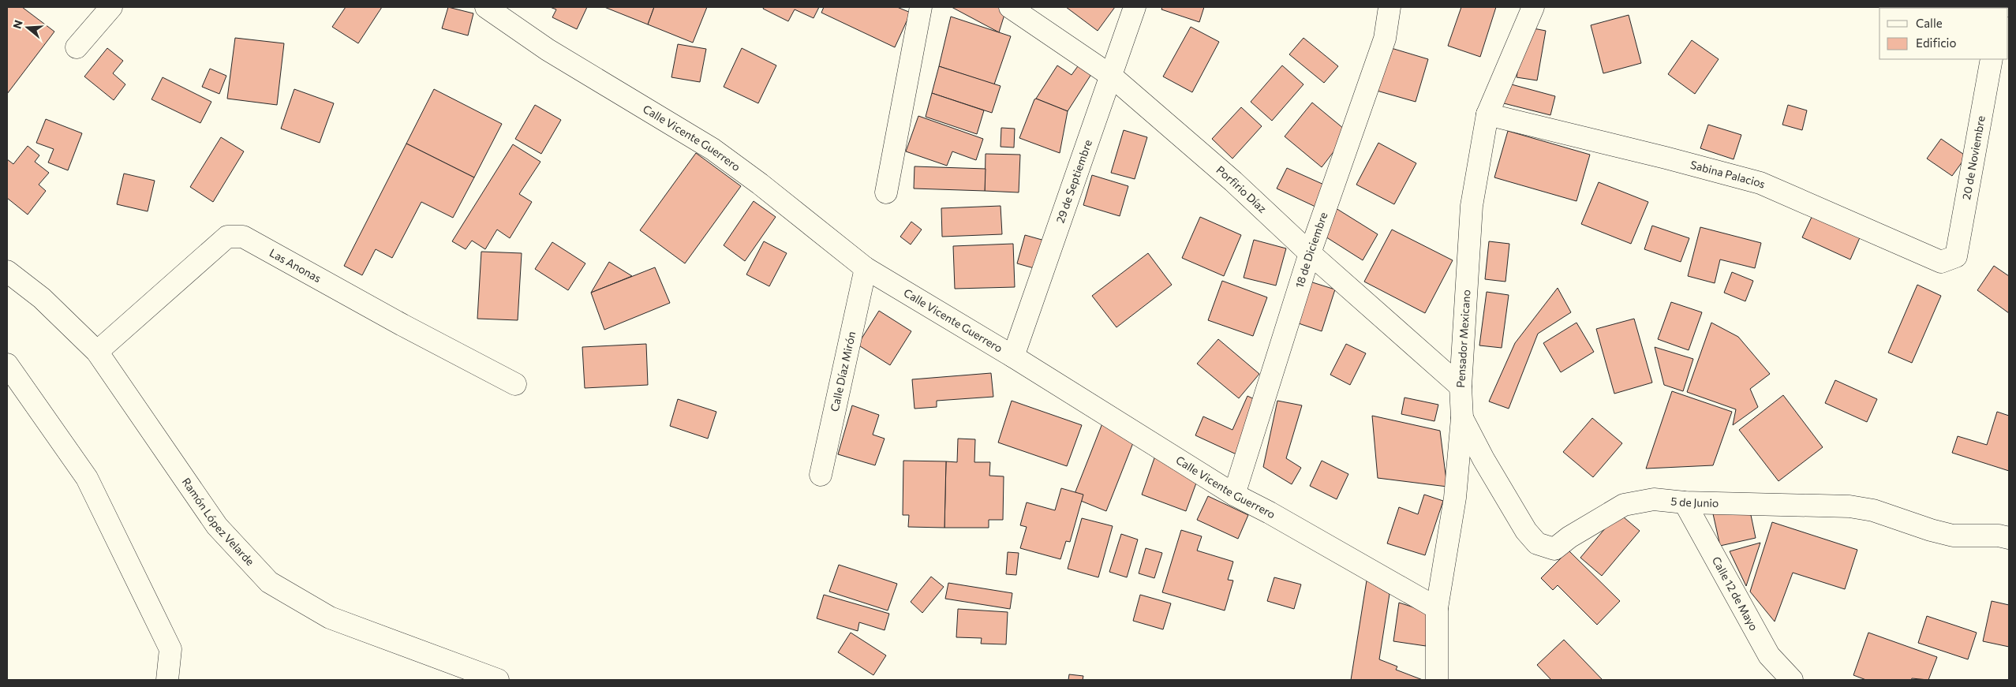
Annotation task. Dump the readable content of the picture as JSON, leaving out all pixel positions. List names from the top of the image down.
{
  "streets": {
    "street": [
      "Calle Vicente Guerrero",
      "20 de Noviembre",
      "Sabina Palacios",
      "29 de Septiembre",
      "Porfirio Díaz",
      "18 de Diciembre",
      "Las Anonas",
      "Pensador Mexicano",
      "Calle Díaz Mirón",
      "5 de Junio",
      "Ramón López Velarde",
      "Calle 12 de Mayo"
    ]
  },
  "crossings": [
    ["Calle Vicente Guerrero", "29 de Septiembre"],
    ["Calle Vicente Guerrero", "18 de Diciembre"],
    ["Calle Vicente Guerrero", "Pensador Mexicano"],
    ["Calle Vicente Guerrero", "Calle Díaz Mirón"],
    ["20 de Noviembre", "Sabina Palacios"],
    ["Sabina Palacios", "Pensador Mexicano"],
    ["29 de Septiembre", "Porfirio Díaz"],
    ["Porfirio Díaz", "18 de Diciembre"],
    ["Porfirio Díaz", "Pensador Mexicano"],
    ["Las Anonas", "Ramón López Velarde"],
    ["Pensador Mexicano", "5 de Junio"],
    ["5 de Junio", "Calle 12 de Mayo"]
  ],
  "legend": ["Calle", "Edificio"],
  "north": "left"
}
